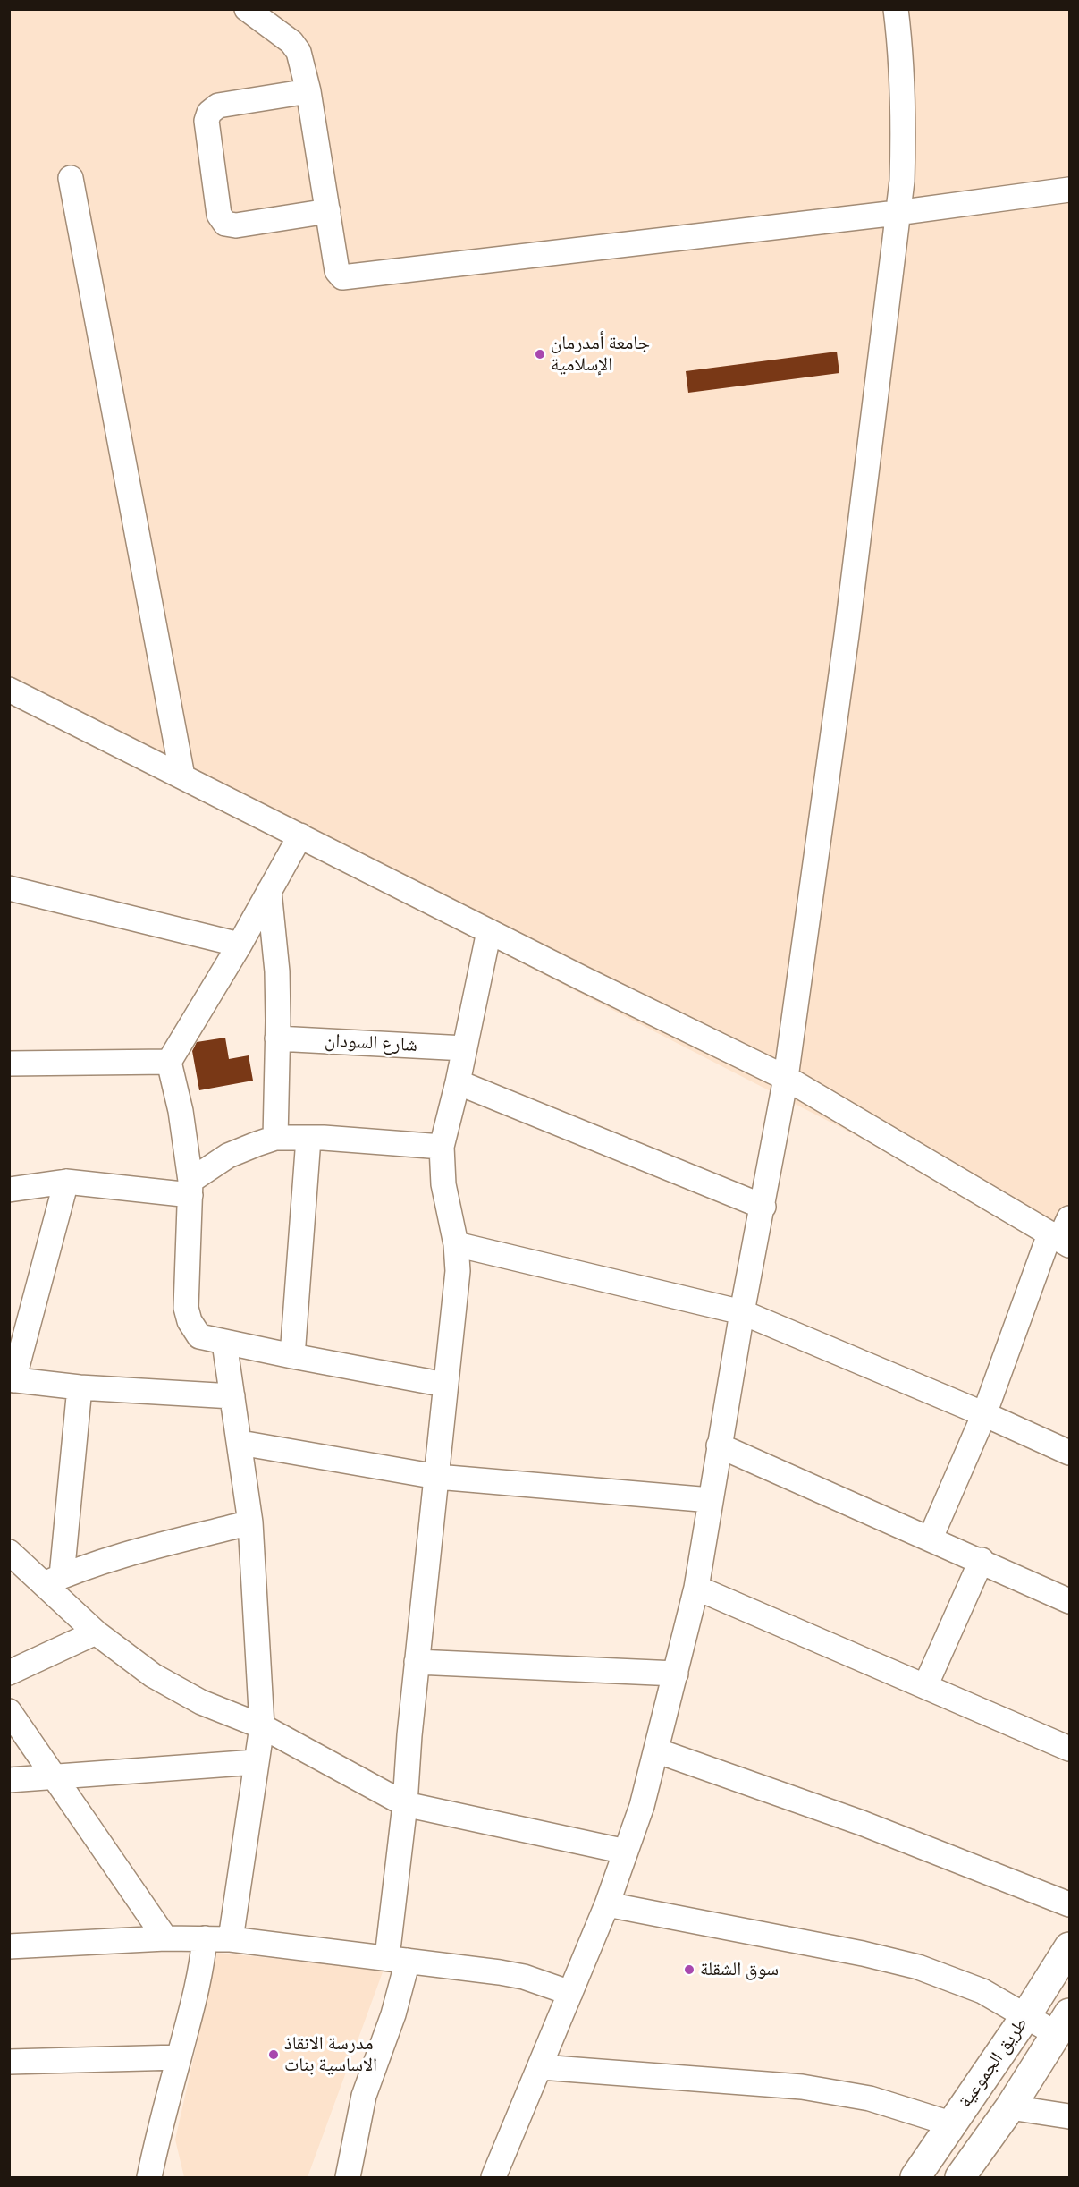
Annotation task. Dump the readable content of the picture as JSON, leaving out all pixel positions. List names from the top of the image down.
{
  "streets": {
    "main road": ["طريق الجموعية"],
    "street": ["شارع السودان"]
  },
  "places": ["جامعة أمدرمان الإسلامية", "سوق الشقلة", "مدرسة الانقاذ الاساسية بنات"]
}
